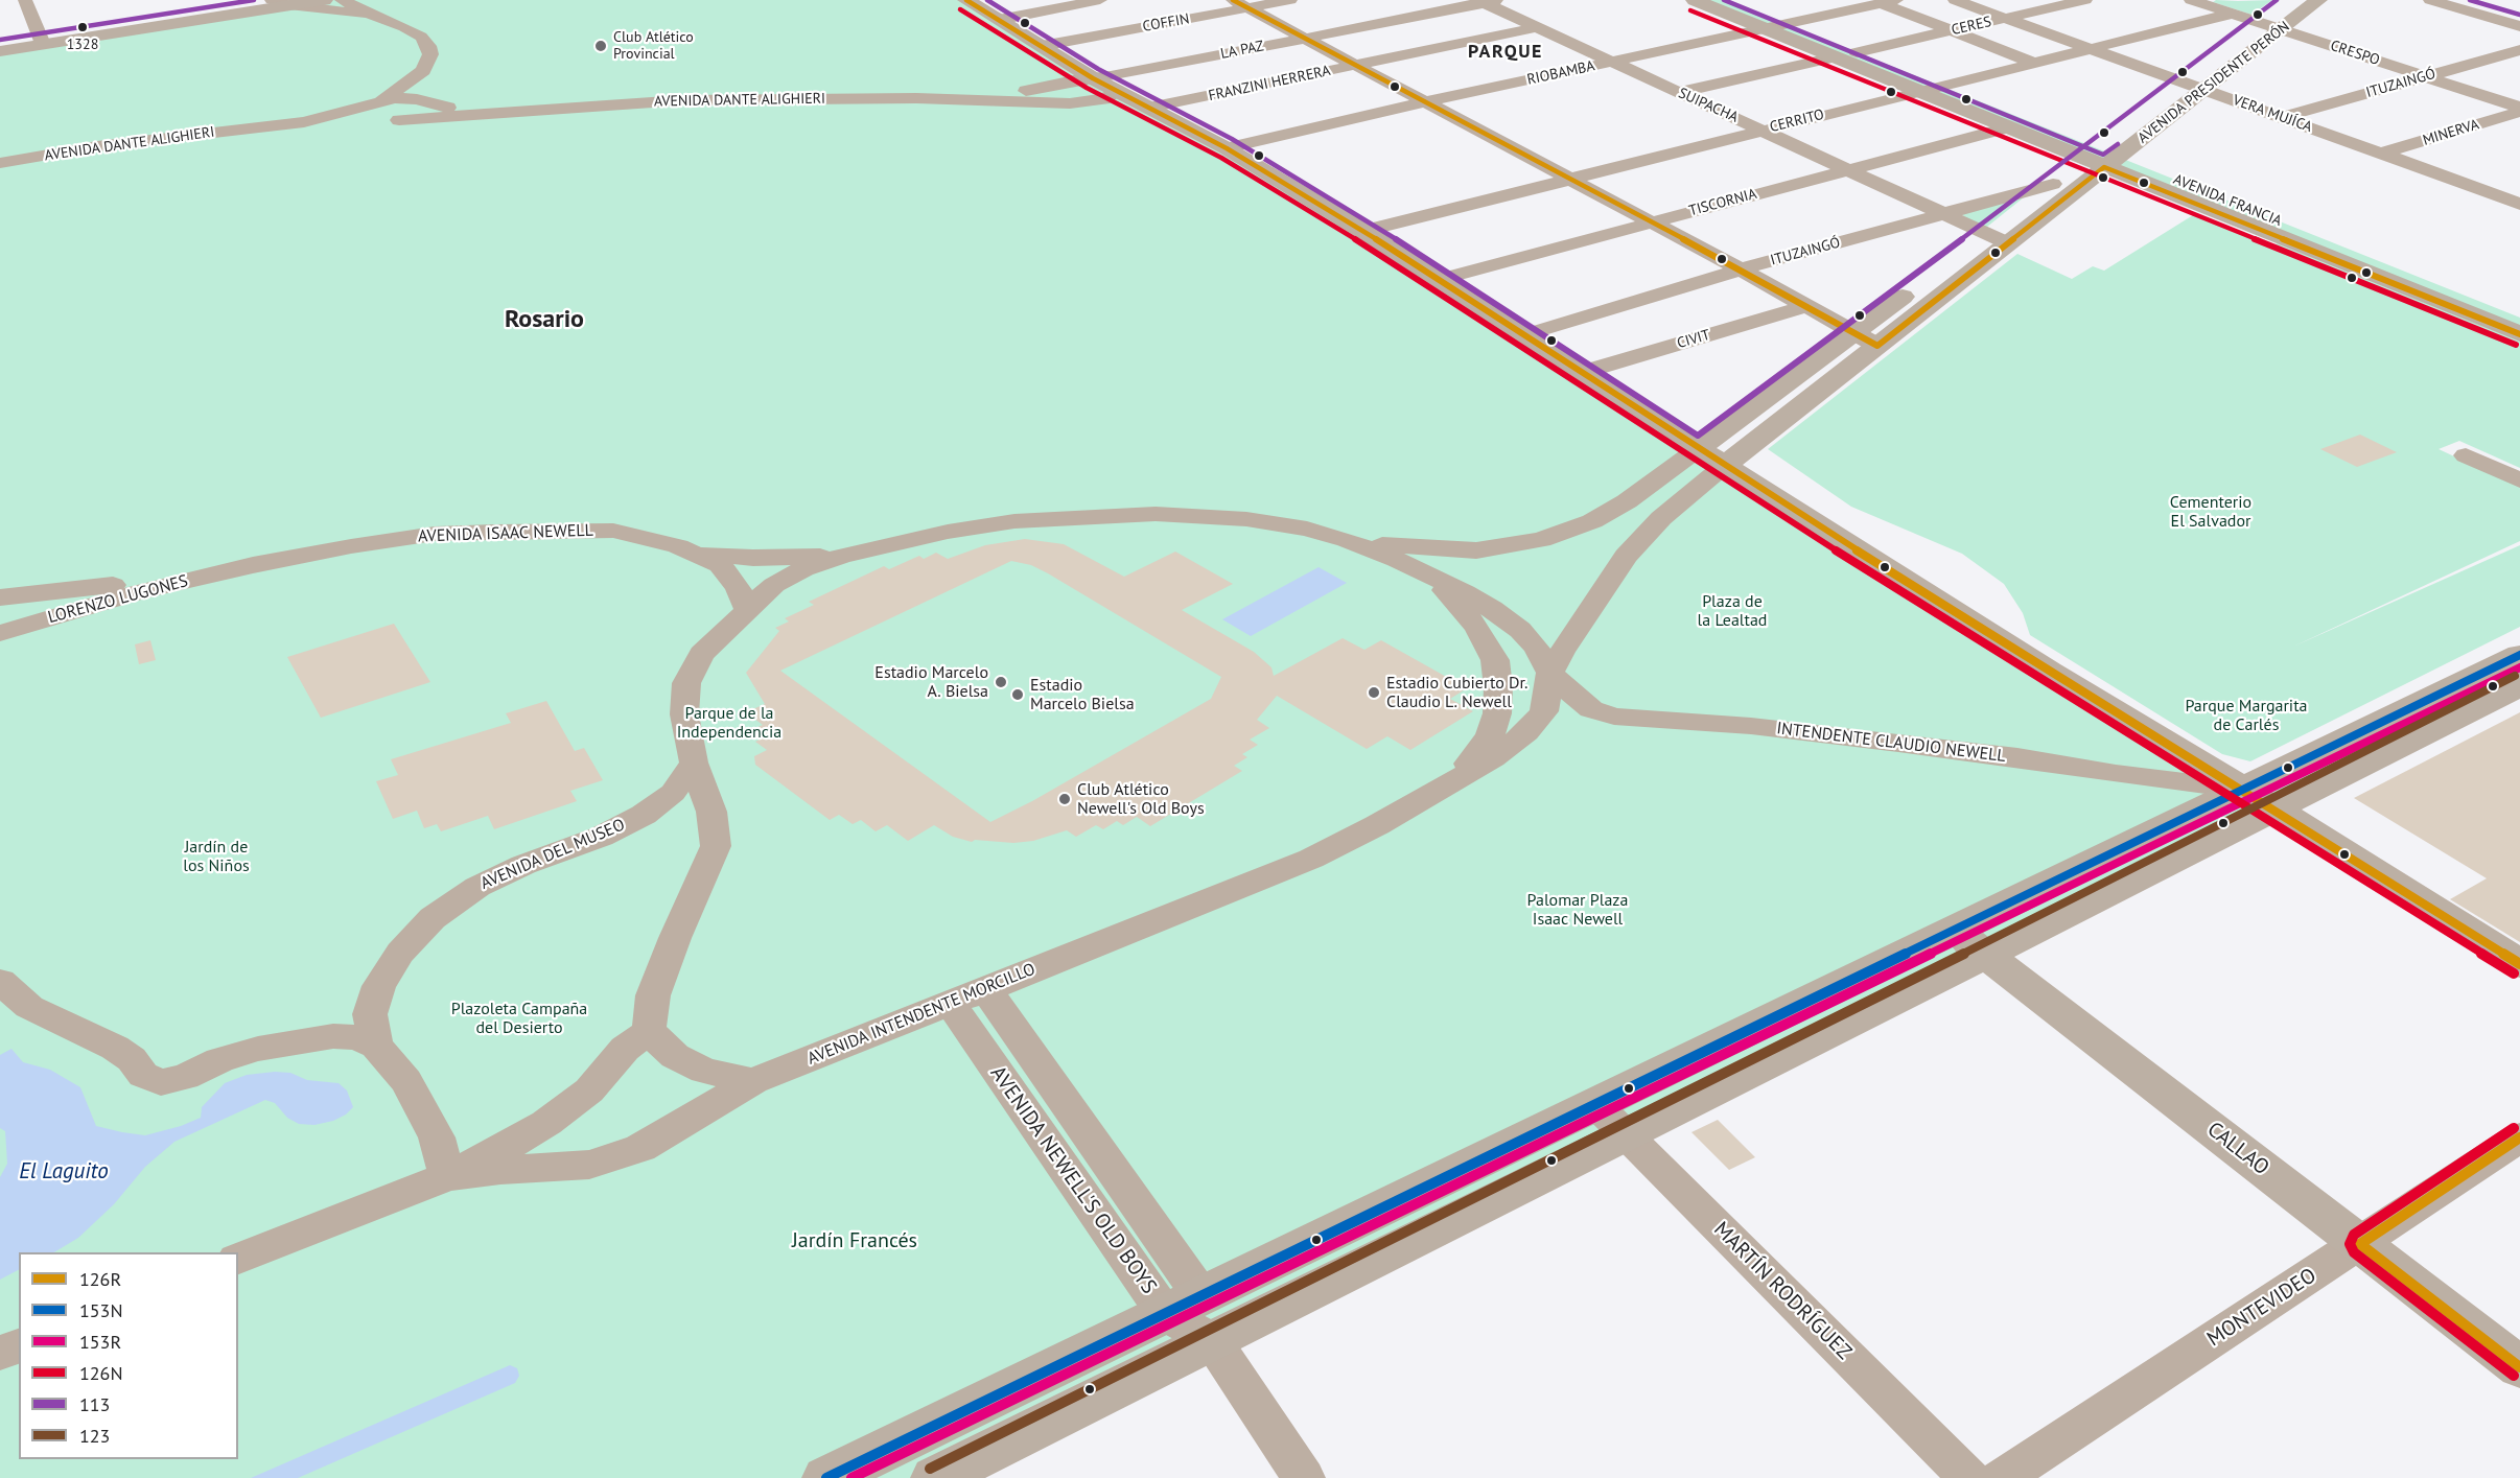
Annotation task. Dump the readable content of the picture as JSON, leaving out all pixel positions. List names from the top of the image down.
{
  "streets": {
    "main road": ["AVENIDA PRESIDENTE PERÓN", "AVENIDA FRANCIA", "CALLAO"],
    "street": [
      "COFFIN",
      "CERES",
      "LA PAZ",
      "CRESPO",
      "RIOBAMBA",
      "FRANZINI HERRERA",
      "ITUZAINGÓ",
      "AVENIDA DANTE ALIGHIERI",
      "SUIPACHA",
      "VERA MUJÍCA",
      "CERRITO",
      "MINERVA",
      "TISCORNIA",
      "CIVIT",
      "AVENIDA ISAAC NEWELL",
      "LORENZO LUGONES",
      "INTENDENTE CLAUDIO NEWELL",
      "AVENIDA DEL MUSEO",
      "AVENIDA INTENDENTE MORCILLO",
      "AVENIDA NEWELL'S OLD BOYS",
      "MARTÍN RODRÍGUEZ",
      "MONTEVIDEO"
    ]
  },
  "crossings": [
    ["CERES", "VERA MUJÍCA"],
    ["CERES", "AVENIDA FRANCIA"],
    ["LA PAZ", "AVENIDA DANTE ALIGHIERI"],
    ["LA PAZ", "SUIPACHA"],
    ["CRESPO", "AVENIDA PRESIDENTE PERÓN"],
    ["CRESPO", "ITUZAINGÓ"],
    ["CRESPO", "CERRITO"],
    ["CRESPO", "MINERVA"],
    ["RIOBAMBA", "SUIPACHA"],
    ["RIOBAMBA", "AVENIDA FRANCIA"],
    ["AVENIDA PRESIDENTE PERÓN", "ITUZAINGÓ"],
    ["AVENIDA PRESIDENTE PERÓN", "SUIPACHA"],
    ["AVENIDA PRESIDENTE PERÓN", "VERA MUJÍCA"],
    ["AVENIDA PRESIDENTE PERÓN", "AVENIDA FRANCIA"],
    ["FRANZINI HERRERA", "SUIPACHA"],
    ["ITUZAINGÓ", "SUIPACHA"],
    ["ITUZAINGÓ", "VERA MUJÍCA"],
    ["SUIPACHA", "CERRITO"],
    ["SUIPACHA", "TISCORNIA"],
    ["VERA MUJÍCA", "CERRITO"],
    ["VERA MUJÍCA", "MINERVA"],
    ["CERRITO", "AVENIDA FRANCIA"],
    ["AVENIDA FRANCIA", "TISCORNIA"],
    ["AVENIDA ISAAC NEWELL", "LORENZO LUGONES"],
    ["INTENDENTE CLAUDIO NEWELL", "AVENIDA INTENDENTE MORCILLO"],
    ["AVENIDA INTENDENTE MORCILLO", "AVENIDA NEWELL'S OLD BOYS"],
    ["CALLAO", "MONTEVIDEO"]
  ],
  "districts": ["PARQUE", "Rosario"],
  "water": ["El Laguito"],
  "parks": [
    "Cementerio El Salvador",
    "Plaza de la Lealtad",
    "Parque Margarita de Carlés",
    "Parque de la Independencia",
    "Jardín de los Niños",
    "Palomar Plaza Isaac Newell",
    "Plazoleta Campaña del Desierto",
    "Jardín Francés"
  ],
  "places": [
    "1328",
    "Club Atlético Provincial",
    "Estadio Marcelo A. Bielsa",
    "Estadio Cubierto Dr. Claudio L. Newell",
    "Estadio Marcelo Bielsa",
    "Club Atlético Newell's Old Boys"
  ],
  "lines": [
    "transit line 126R",
    "transit line 113",
    "transit line 126N",
    "transit line 153N",
    "transit line 153R",
    "transit line 123"
  ],
  "legend": [
    "126R",
    "153N",
    "153R",
    "126N",
    "113",
    "123"
  ]
}
